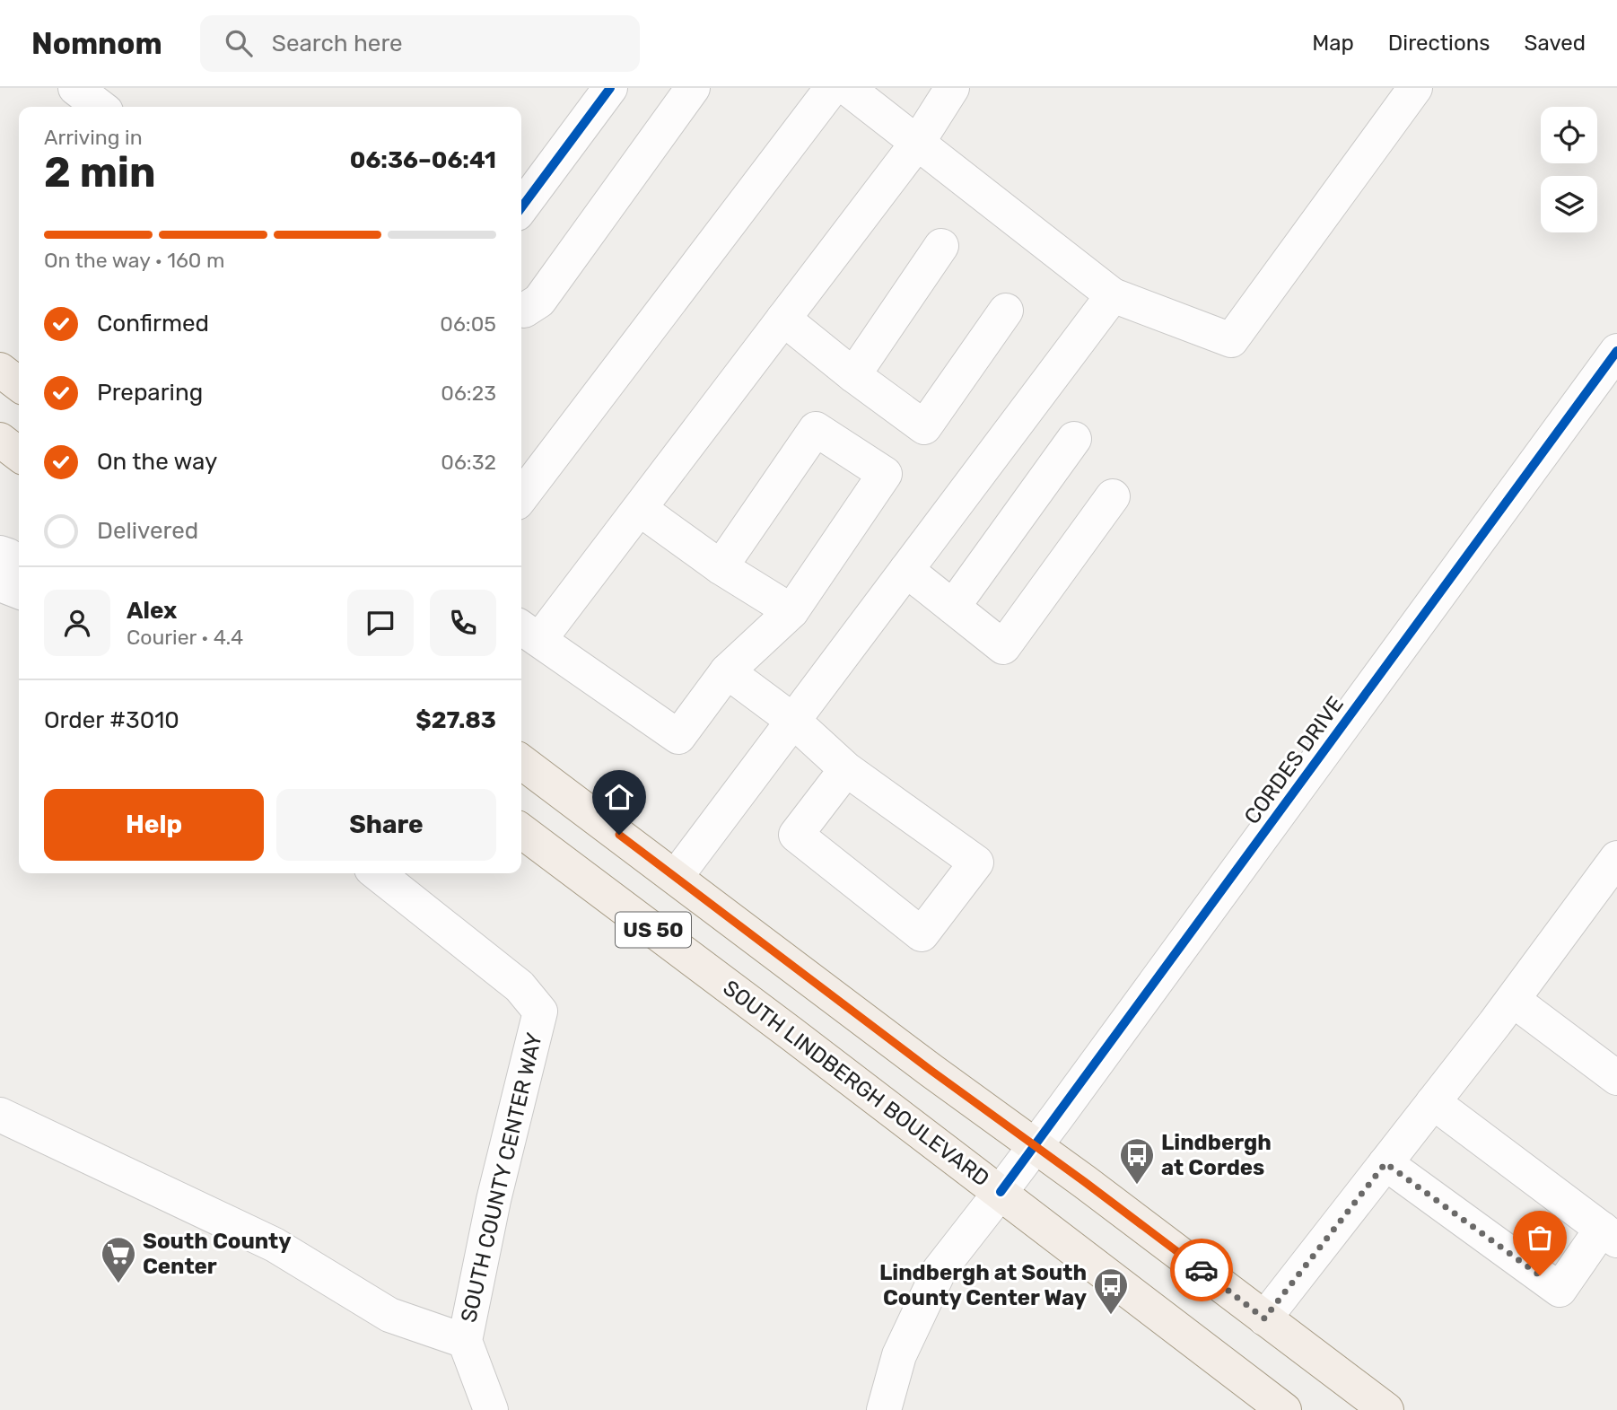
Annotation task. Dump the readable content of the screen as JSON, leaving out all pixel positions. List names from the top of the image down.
{
  "streets": {
    "main road": ["US 50", "SOUTH LINDBERGH BOULEVARD"],
    "street": ["CORDES DRIVE", "SOUTH COUNTY CENTER WAY"]
  },
  "crossings": [
    ["CORDES DRIVE", "US 50"],
    ["CORDES DRIVE", "SOUTH LINDBERGH BOULEVARD"]
  ],
  "places": {
    "bus stop": ["Lindbergh at Cordes", "Lindbergh at South County Center Way"],
    "supermarket": ["South County Center"]
  },
  "page": {
    "header": "Nomnom",
    "search": "Search here",
    "nav": ["Map", "Directions", "Saved"],
    "heading": ["2 min", "Arriving in", "06:36–06:41"],
    "panel": [
      "Alex",
      "Courier · 4.4",
      "Order #3010",
      "$27.83"
    ],
    "bar": "On the way · 160 m",
    "list": [
      ["Confirmed", "06:05"],
      ["Preparing", "06:23"],
      ["On the way", "06:32"],
      "Delivered"
    ],
    "buttons": ["Help", "Share"]
  }
}
